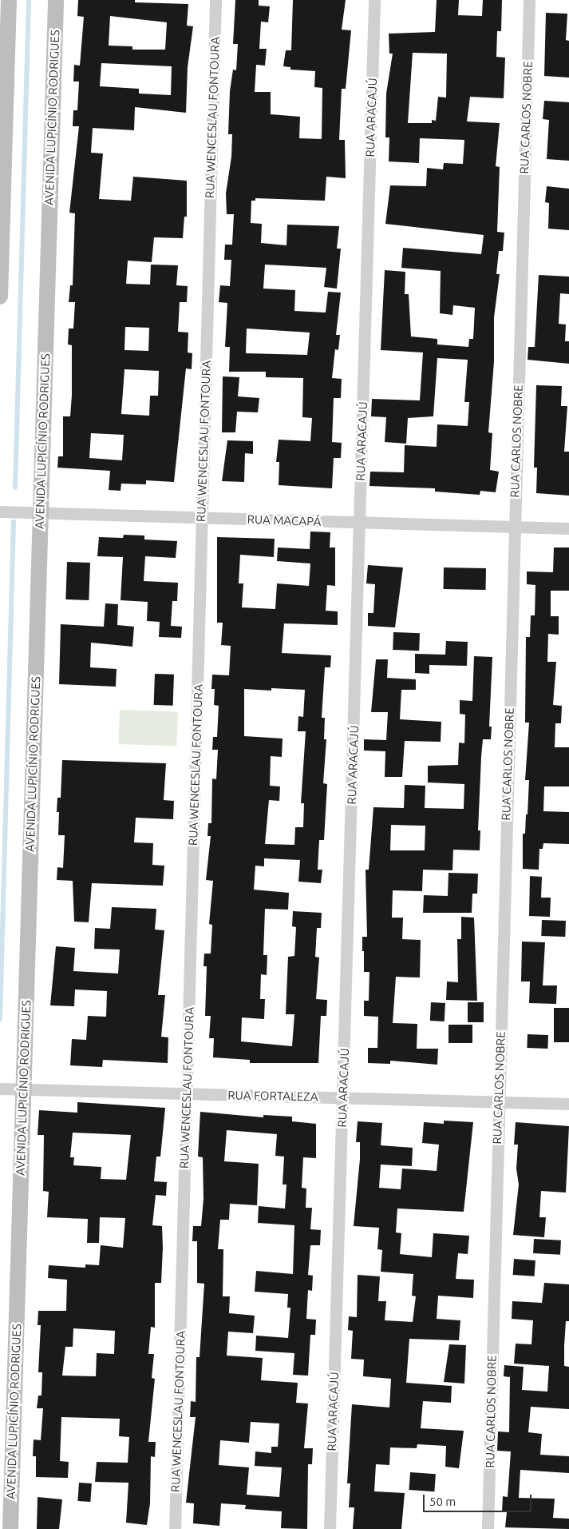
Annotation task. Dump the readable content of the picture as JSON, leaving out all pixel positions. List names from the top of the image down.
{
  "streets": {
    "street": [
      "AVENIDA LUPICÍNIO RODRIGUES",
      "RUA WENCESLAU FONTOURA",
      "RUA ARACAJÚ",
      "RUA CARLOS NOBRE",
      "RUA MACAPÁ",
      "RUA FORTALEZA"
    ]
  },
  "crossings": [
    ["AVENIDA LUPICÍNIO RODRIGUES", "RUA MACAPÁ"],
    ["AVENIDA LUPICÍNIO RODRIGUES", "RUA FORTALEZA"],
    ["RUA WENCESLAU FONTOURA", "RUA MACAPÁ"],
    ["RUA WENCESLAU FONTOURA", "RUA FORTALEZA"],
    ["RUA ARACAJÚ", "RUA MACAPÁ"],
    ["RUA ARACAJÚ", "RUA FORTALEZA"],
    ["RUA CARLOS NOBRE", "RUA MACAPÁ"],
    ["RUA CARLOS NOBRE", "RUA FORTALEZA"]
  ],
  "scale_bar": "50 m"
}
